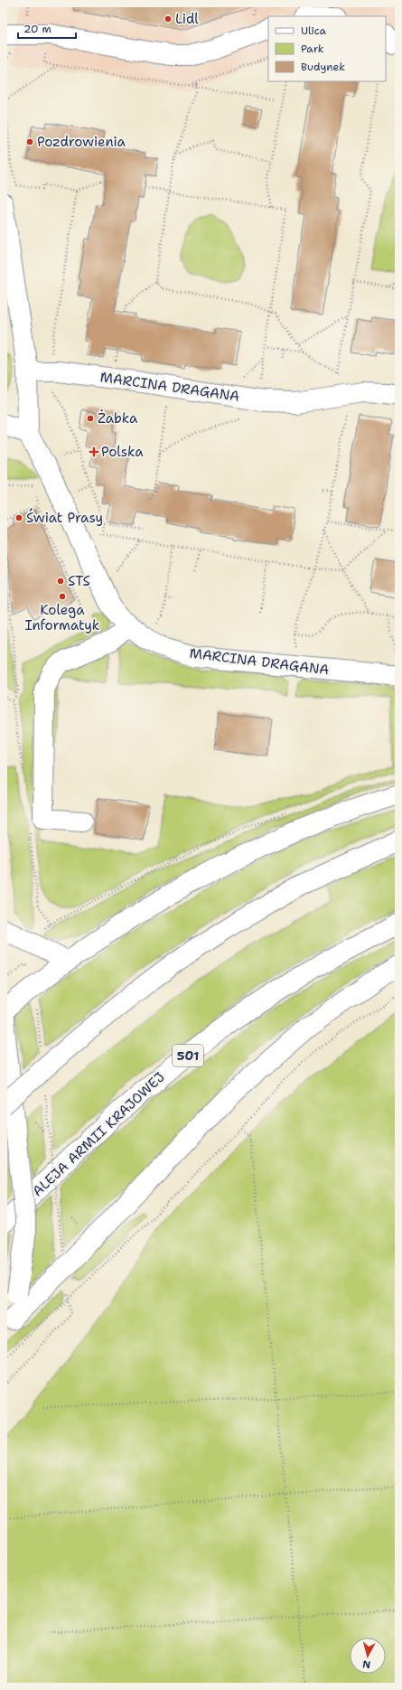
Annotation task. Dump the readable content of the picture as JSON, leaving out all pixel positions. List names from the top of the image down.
{
  "streets": {
    "main road": ["MARCINA DRAGANA", "501", "ALEJA ARMII KRAJOWEJ"]
  },
  "places": {
    "other": [
      "Lidl",
      "Pozdrowienia",
      "Żabka",
      "Świat Prasy",
      "STS",
      "Kolega Informatyk"
    ],
    "health": ["Polska"]
  },
  "legend": ["Ulica", "Park", "Budynek"],
  "scale_bar": "20 m",
  "north": "bottom"
}
